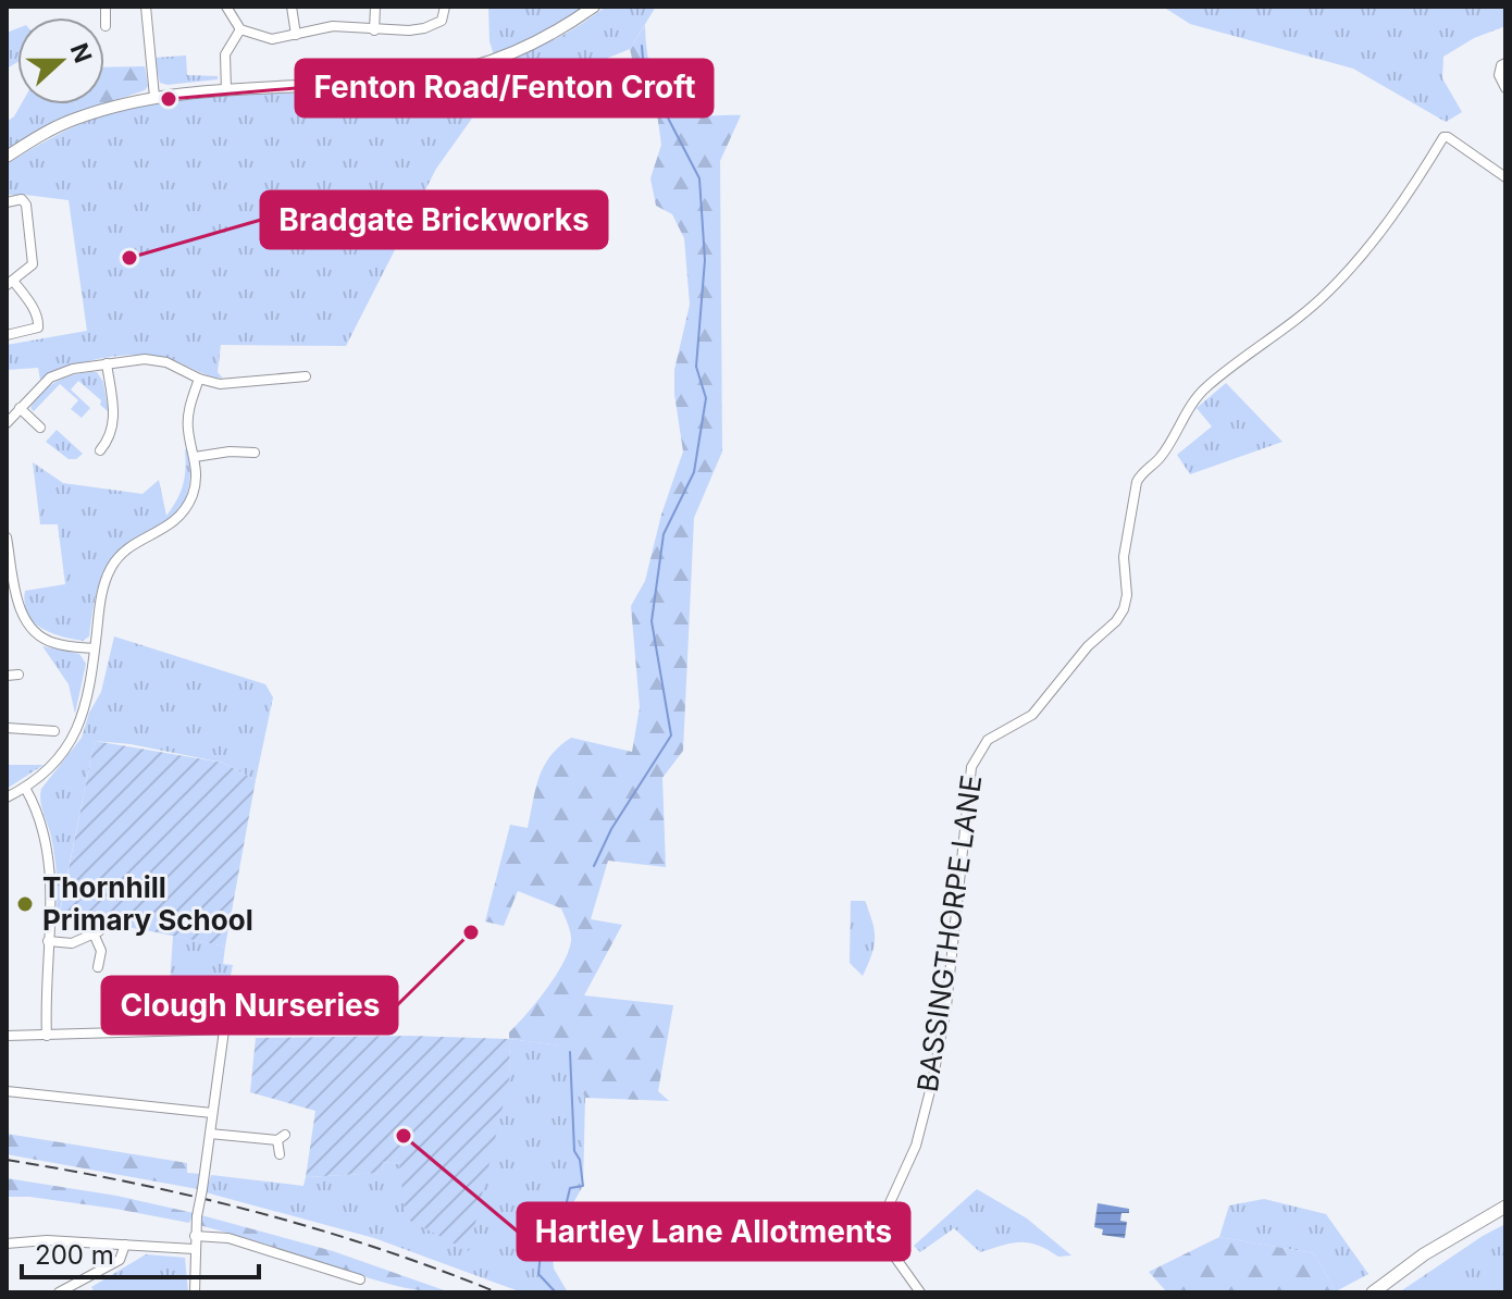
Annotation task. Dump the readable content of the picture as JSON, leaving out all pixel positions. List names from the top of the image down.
{
  "streets": {
    "street": ["BASSINGTHORPE LANE"]
  },
  "places": [
    "Fenton Road/Fenton Croft",
    "Bradgate Brickworks",
    "Thornhill Primary School",
    "Clough Nurseries",
    "Hartley Lane Allotments"
  ],
  "scale_bar": "200 m",
  "north": "right"
}
